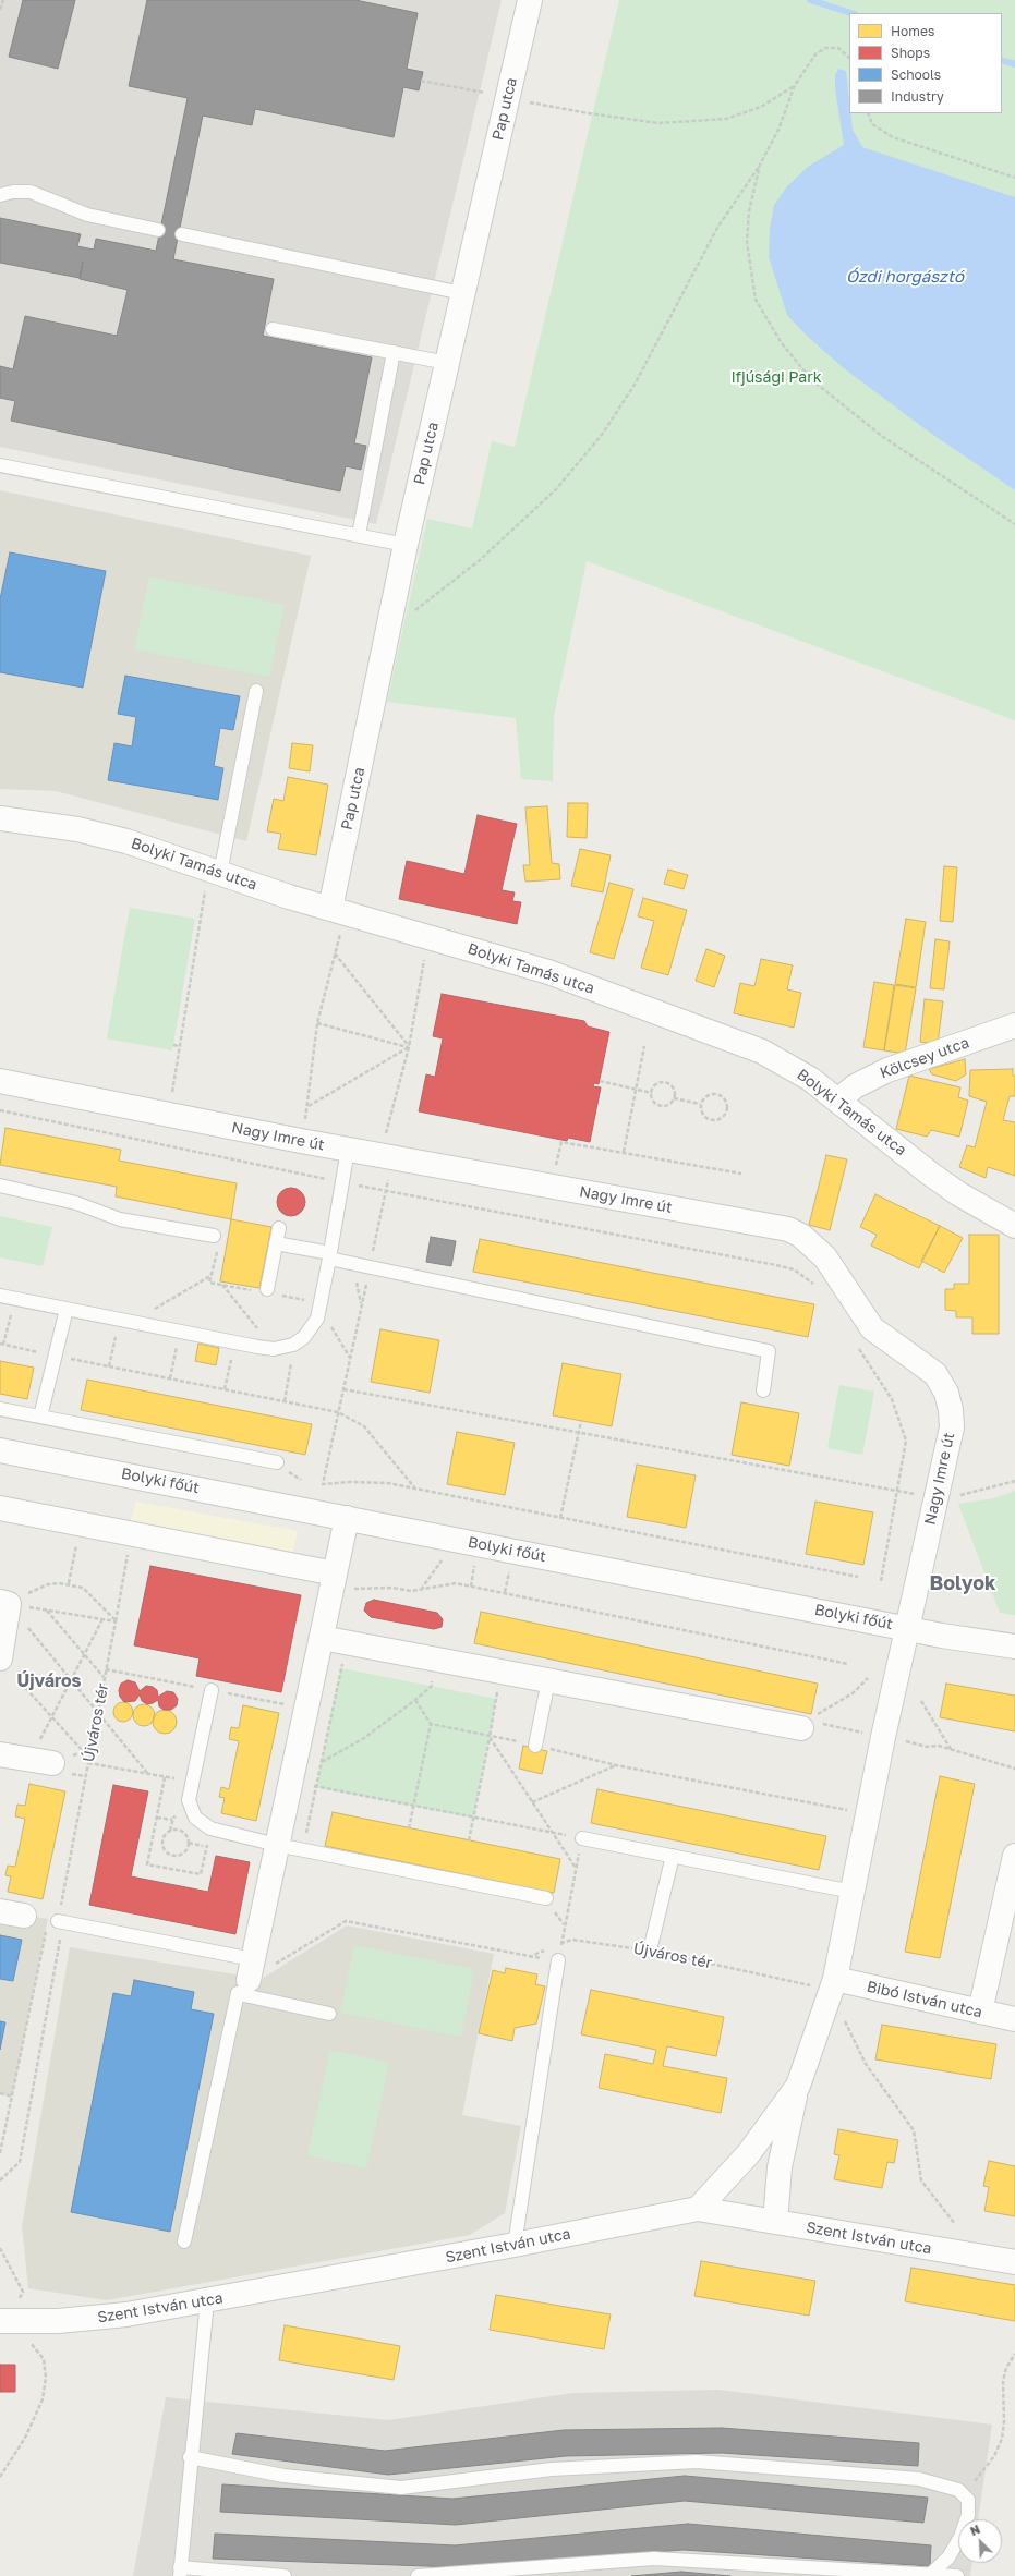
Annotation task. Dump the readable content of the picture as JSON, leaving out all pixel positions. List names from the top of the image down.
{
  "streets": {
    "street": [
      "Pap utca",
      "Bolyki Tamás utca",
      "Kölcsey utca",
      "Nagy Imre út",
      "Bolyki főút",
      "Bibó István utca",
      "Szent István utca"
    ],
    "path": ["Újváros tér"]
  },
  "crossings": [
    ["Pap utca", "Bolyki Tamás utca"],
    ["Bolyki Tamás utca", "Kölcsey utca"],
    ["Nagy Imre út", "Bolyki főút"],
    ["Nagy Imre út", "Újváros tér"],
    ["Nagy Imre út", "Bibó István utca"],
    ["Újváros tér", "Bibó István utca"]
  ],
  "districts": ["Bolyok", "Újváros"],
  "water": ["Ózdi horgásztó"],
  "parks": ["Ifjúsági Park"],
  "legend": [
    "Homes",
    "Shops",
    "Schools",
    "Industry"
  ],
  "north": "top left"
}
